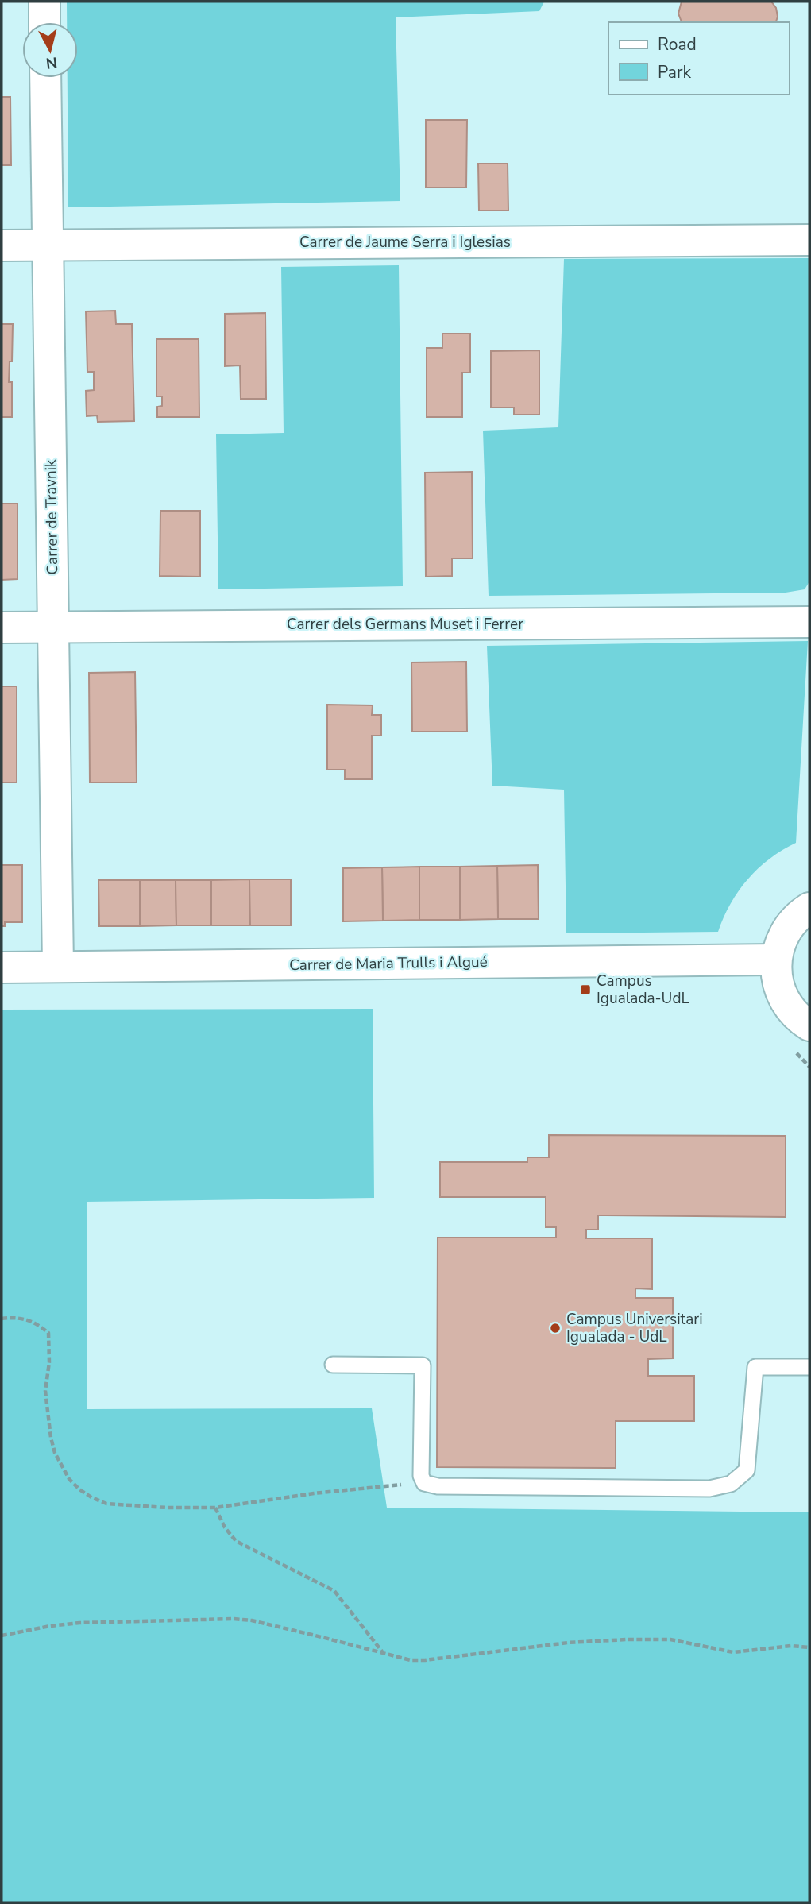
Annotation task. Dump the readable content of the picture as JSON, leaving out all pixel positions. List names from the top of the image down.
{
  "streets": {
    "street": [
      "Carrer de Jaume Serra i Iglesias",
      "Carrer de Travnik",
      "Carrer dels Germans Muset i Ferrer",
      "Carrer de Maria Trulls i Algué"
    ]
  },
  "crossings": [
    ["Carrer de Jaume Serra i Iglesias", "Carrer de Travnik"],
    ["Carrer de Travnik", "Carrer dels Germans Muset i Ferrer"],
    ["Carrer de Travnik", "Carrer de Maria Trulls i Algué"]
  ],
  "places": {
    "transit": ["Campus Igualada-UdL"],
    "other": ["Campus Universitari Igualada - UdL"]
  },
  "legend": ["Road", "Park"],
  "north": "bottom"
}
